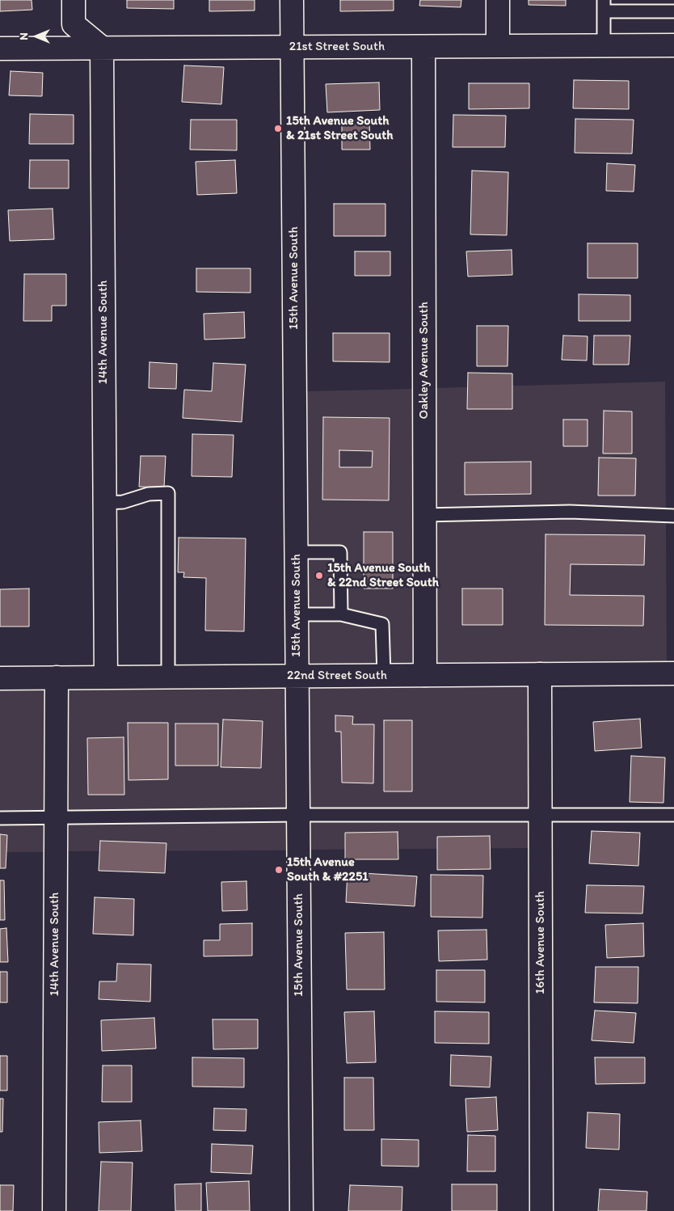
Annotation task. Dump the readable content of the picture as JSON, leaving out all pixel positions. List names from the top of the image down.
{
  "streets": {
    "street": [
      "21st Street South",
      "15th Avenue South",
      "14th Avenue South",
      "Oakley Avenue South",
      "22nd Street South",
      "16th Avenue South"
    ]
  },
  "crossings": [
    ["21st Street South", "15th Avenue South"],
    ["21st Street South", "14th Avenue South"],
    ["21st Street South", "Oakley Avenue South"],
    ["15th Avenue South", "22nd Street South"],
    ["14th Avenue South", "22nd Street South"],
    ["Oakley Avenue South", "22nd Street South"],
    ["22nd Street South", "16th Avenue South"]
  ],
  "places": ["15th Avenue South & 21st Street South", "15th Avenue South & 22nd Street South", "15th Avenue South & #2251"],
  "north": "left"
}
